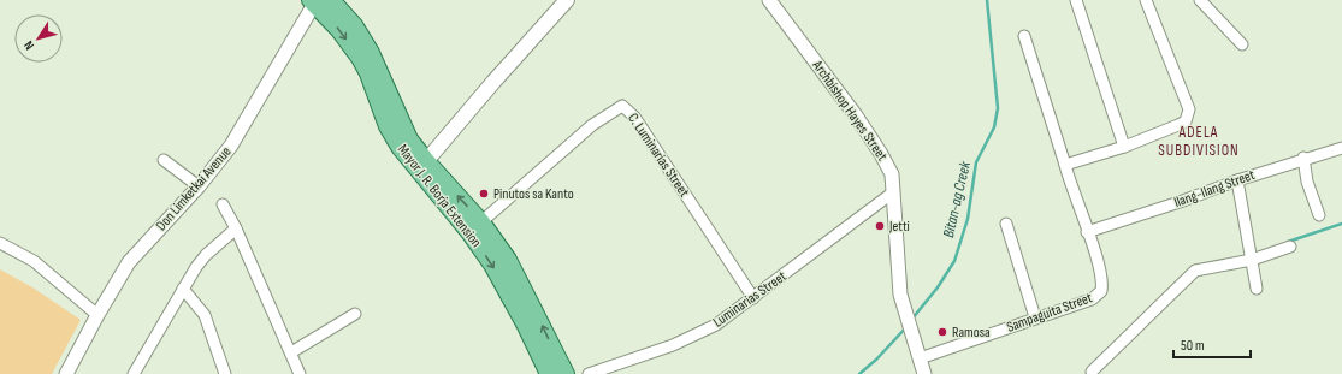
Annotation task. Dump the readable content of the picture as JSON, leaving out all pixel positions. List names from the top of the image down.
{
  "streets": {
    "main road": ["Mayor J. R. Borja Extension"],
    "street": [
      "Archbishop Hayes Street",
      "C. Luminarias Street",
      "Don Limketkai Avenue",
      "Ilang-Ilang Street",
      "Luminarias Street",
      "Sampaguita Street"
    ]
  },
  "crossings": [
    ["Archbishop Hayes Street", "Luminarias Street"],
    ["Archbishop Hayes Street", "Sampaguita Street"],
    ["C. Luminarias Street", "Mayor J. R. Borja Extension"],
    ["C. Luminarias Street", "Luminarias Street"],
    ["Don Limketkai Avenue", "Mayor J. R. Borja Extension"],
    ["Ilang-Ilang Street", "Sampaguita Street"]
  ],
  "districts": ["ADELA SUBDIVISION"],
  "water": ["Bitan-ag Creek"],
  "places": ["Pinutos sa Kanto", "Jetti", "Ramosa"],
  "scale_bar": "50 m",
  "north": "bottom left"
}
